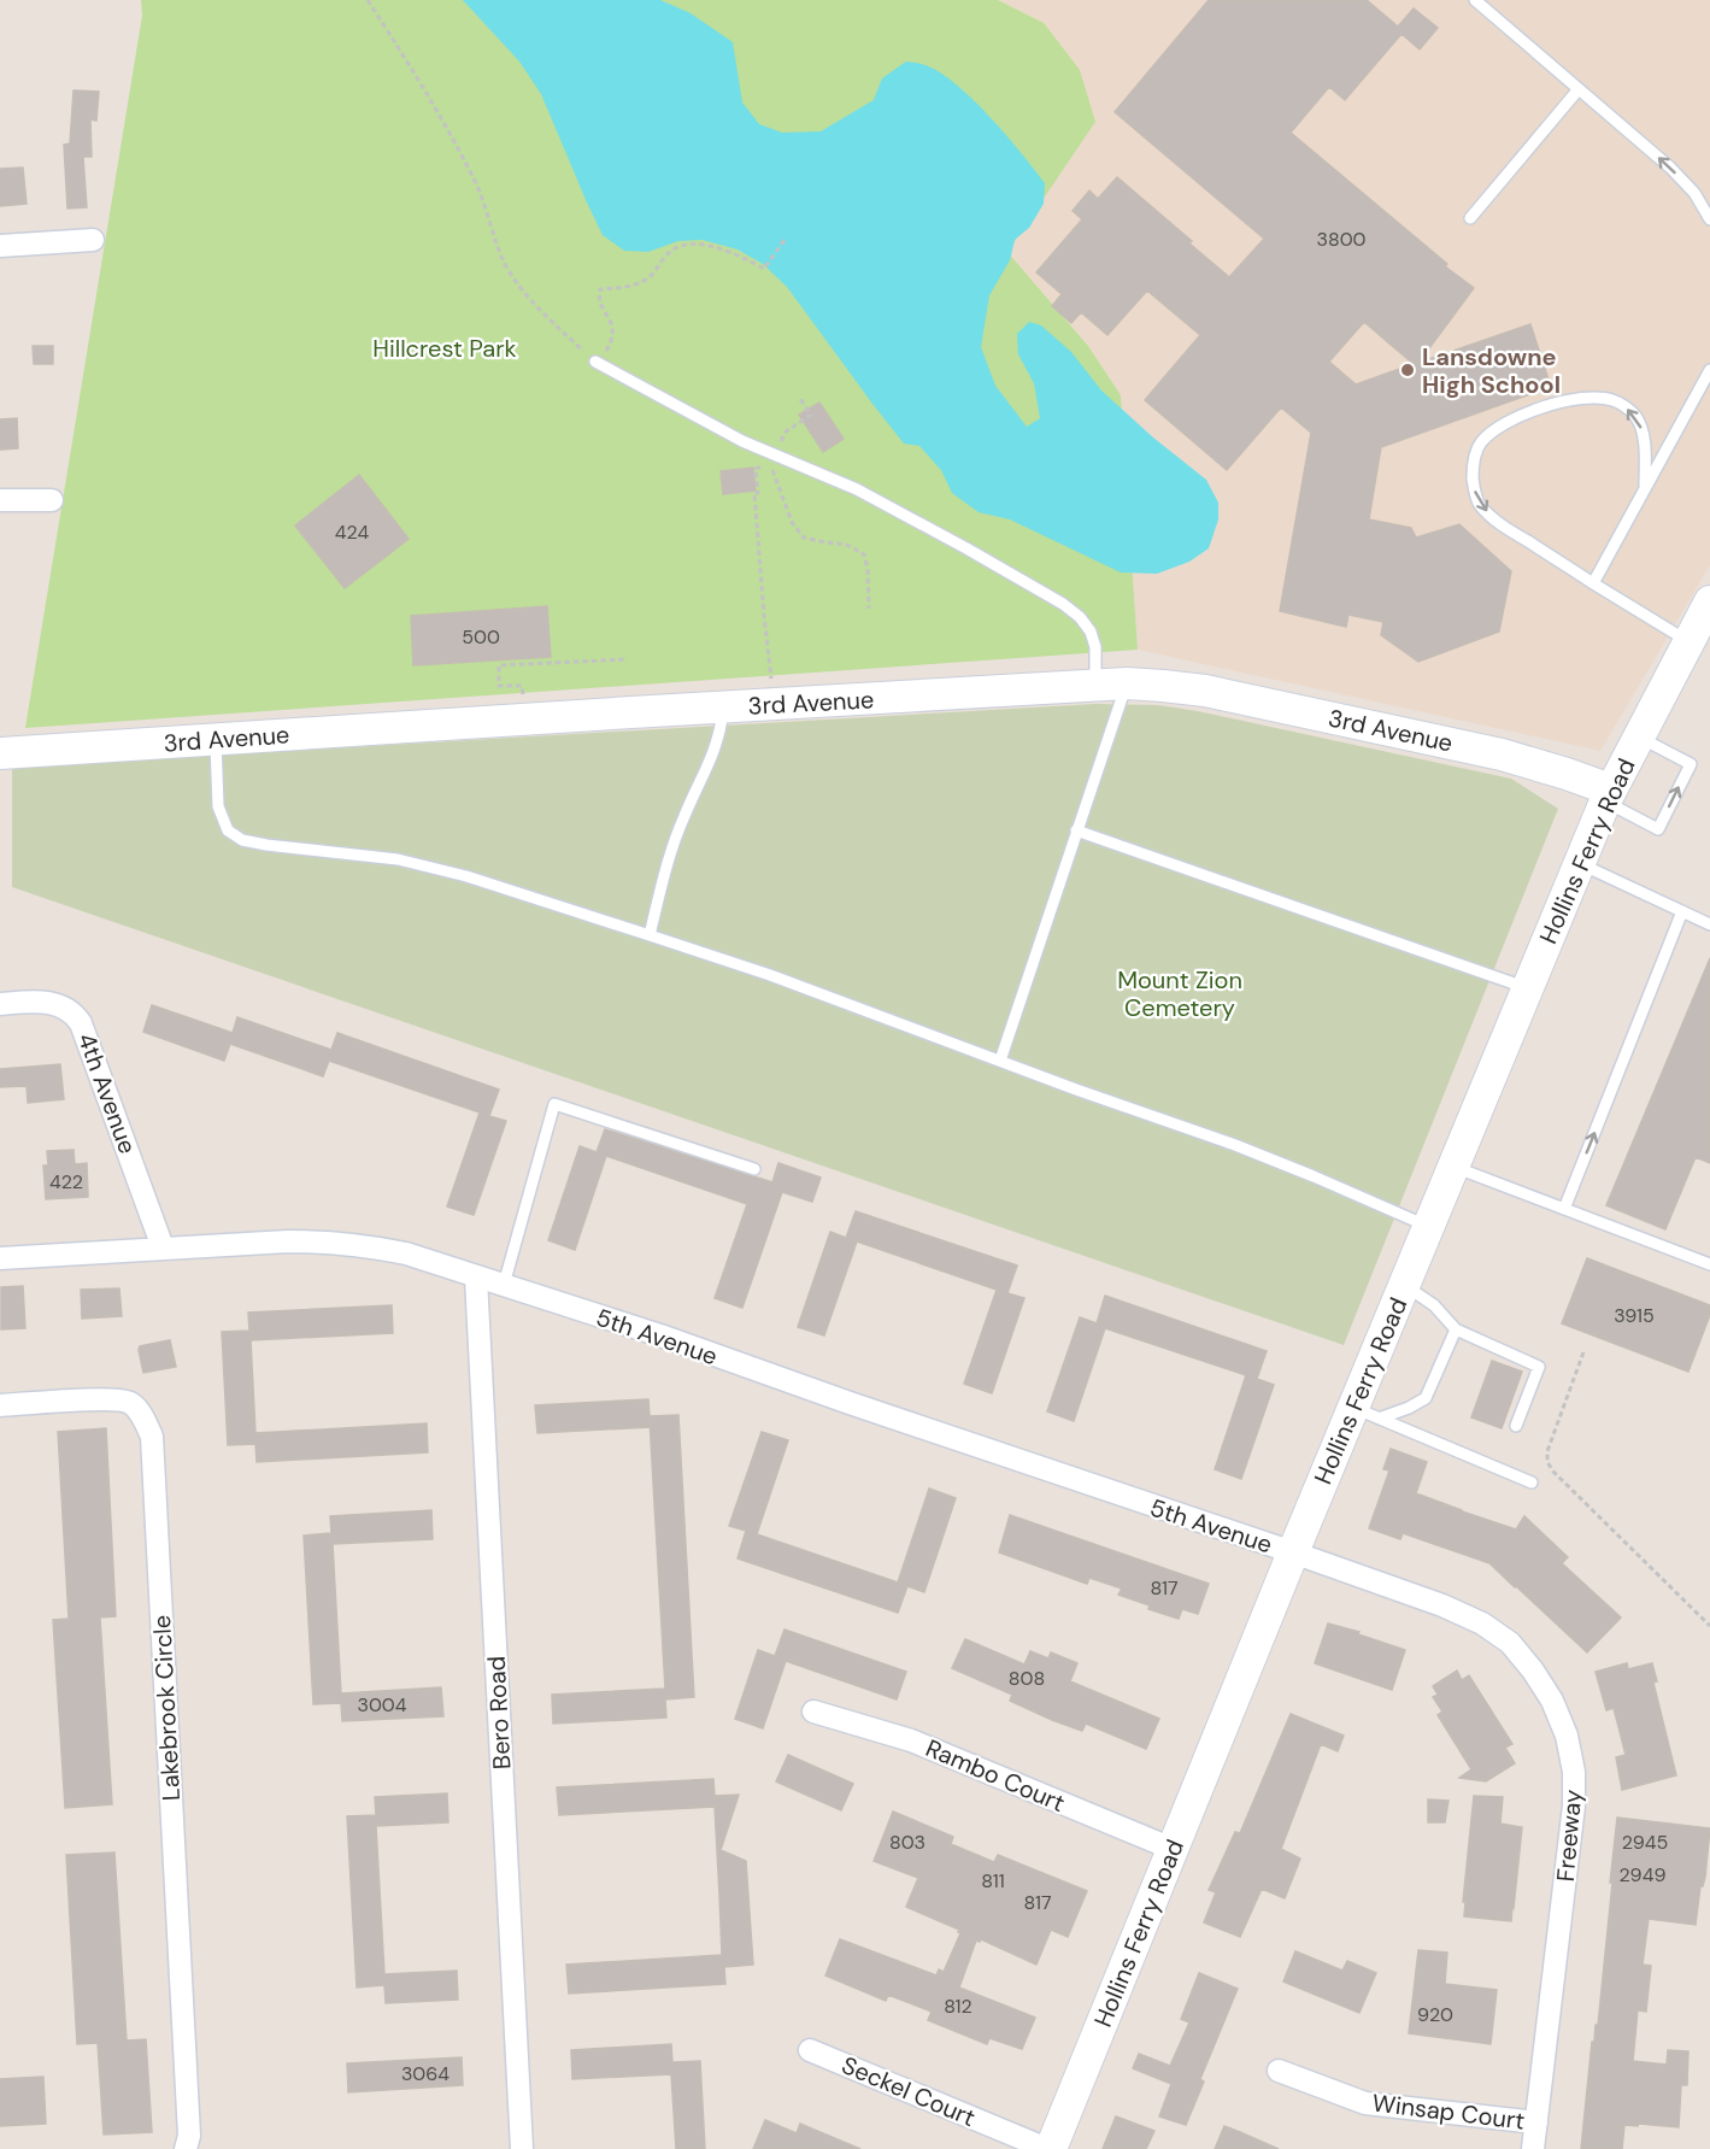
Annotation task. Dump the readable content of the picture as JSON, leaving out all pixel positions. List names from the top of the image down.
{
  "streets": {
    "street": [
      "3rd Avenue",
      "Hollins Ferry Road",
      "4th Avenue",
      "5th Avenue",
      "Lakebrook Circle",
      "Bero Road",
      "Rambo Court",
      "Freeway",
      "Seckel Court",
      "Winsap Court"
    ]
  },
  "crossings": [
    ["3rd Avenue", "Hollins Ferry Road"],
    ["Hollins Ferry Road", "5th Avenue"],
    ["Hollins Ferry Road", "Rambo Court"],
    ["Hollins Ferry Road", "Freeway"],
    ["Hollins Ferry Road", "Seckel Court"],
    ["4th Avenue", "5th Avenue"],
    ["5th Avenue", "Bero Road"],
    ["5th Avenue", "Freeway"],
    ["Freeway", "Winsap Court"]
  ],
  "parks": ["Hillcrest Park", "Mount Zion Cemetery"],
  "places": ["Lansdowne High School"],
  "house_numbers": [
    "3800",
    "424",
    "500",
    "422",
    "3915",
    "817",
    "808",
    "3004",
    "803",
    "2945",
    "2949",
    "811",
    "817",
    "812",
    "920",
    "3064"
  ]
}
